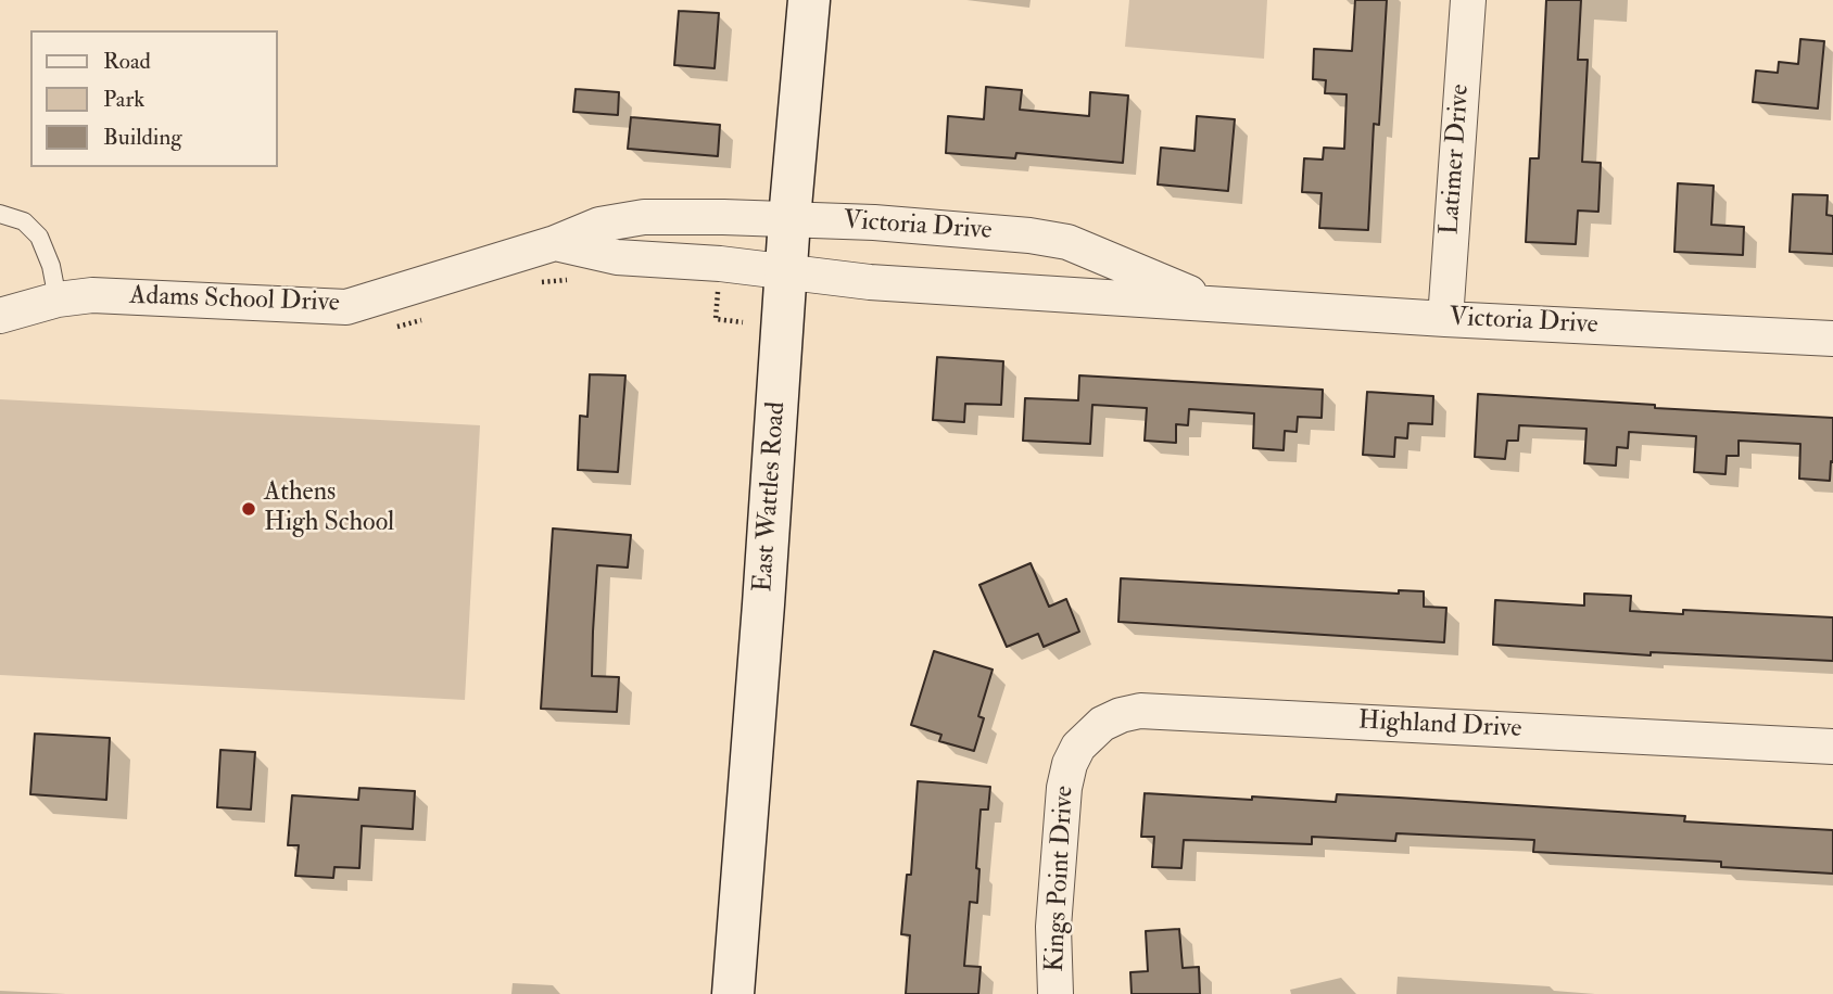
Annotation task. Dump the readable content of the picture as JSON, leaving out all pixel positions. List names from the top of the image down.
{
  "streets": {
    "main road": ["East Wattles Road"],
    "street": [
      "Latimer Drive",
      "Victoria Drive",
      "Adams School Drive",
      "Highland Drive",
      "Kings Point Drive"
    ]
  },
  "crossings": [
    ["Latimer Drive", "Victoria Drive"],
    ["Victoria Drive", "Adams School Drive"],
    ["Victoria Drive", "East Wattles Road"],
    ["Adams School Drive", "East Wattles Road"],
    ["Highland Drive", "Kings Point Drive"]
  ],
  "places": ["Athens High School"],
  "legend": ["Road", "Park", "Building"]
}
